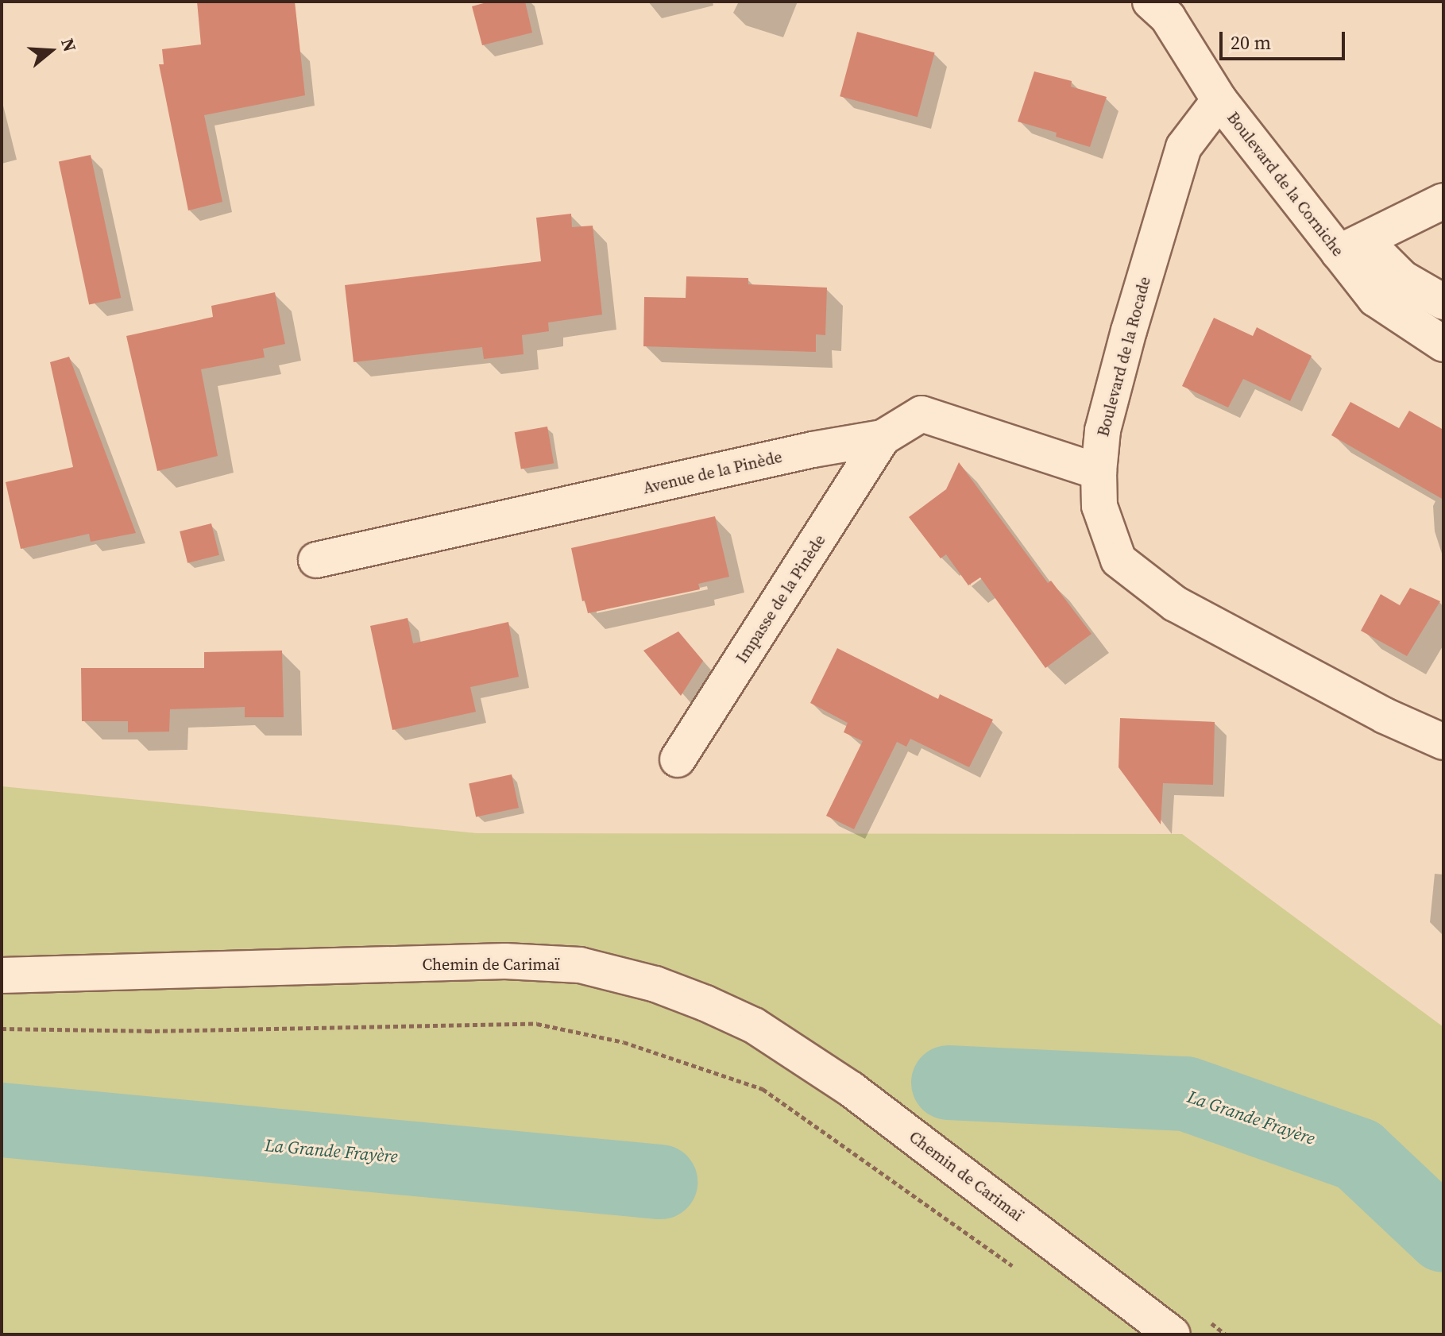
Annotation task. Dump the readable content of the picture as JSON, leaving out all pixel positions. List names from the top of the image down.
{
  "streets": {
    "street": [
      "Boulevard de la Corniche",
      "Boulevard de la Rocade",
      "Avenue de la Pinède",
      "Impasse de la Pinède",
      "Chemin de Carimaï"
    ]
  },
  "crossings": [
    ["Boulevard de la Corniche", "Boulevard de la Rocade"],
    ["Boulevard de la Rocade", "Avenue de la Pinède"],
    ["Avenue de la Pinède", "Impasse de la Pinède"]
  ],
  "water": ["La Grande Frayère"],
  "scale_bar": "20 m",
  "north": "right"
}
